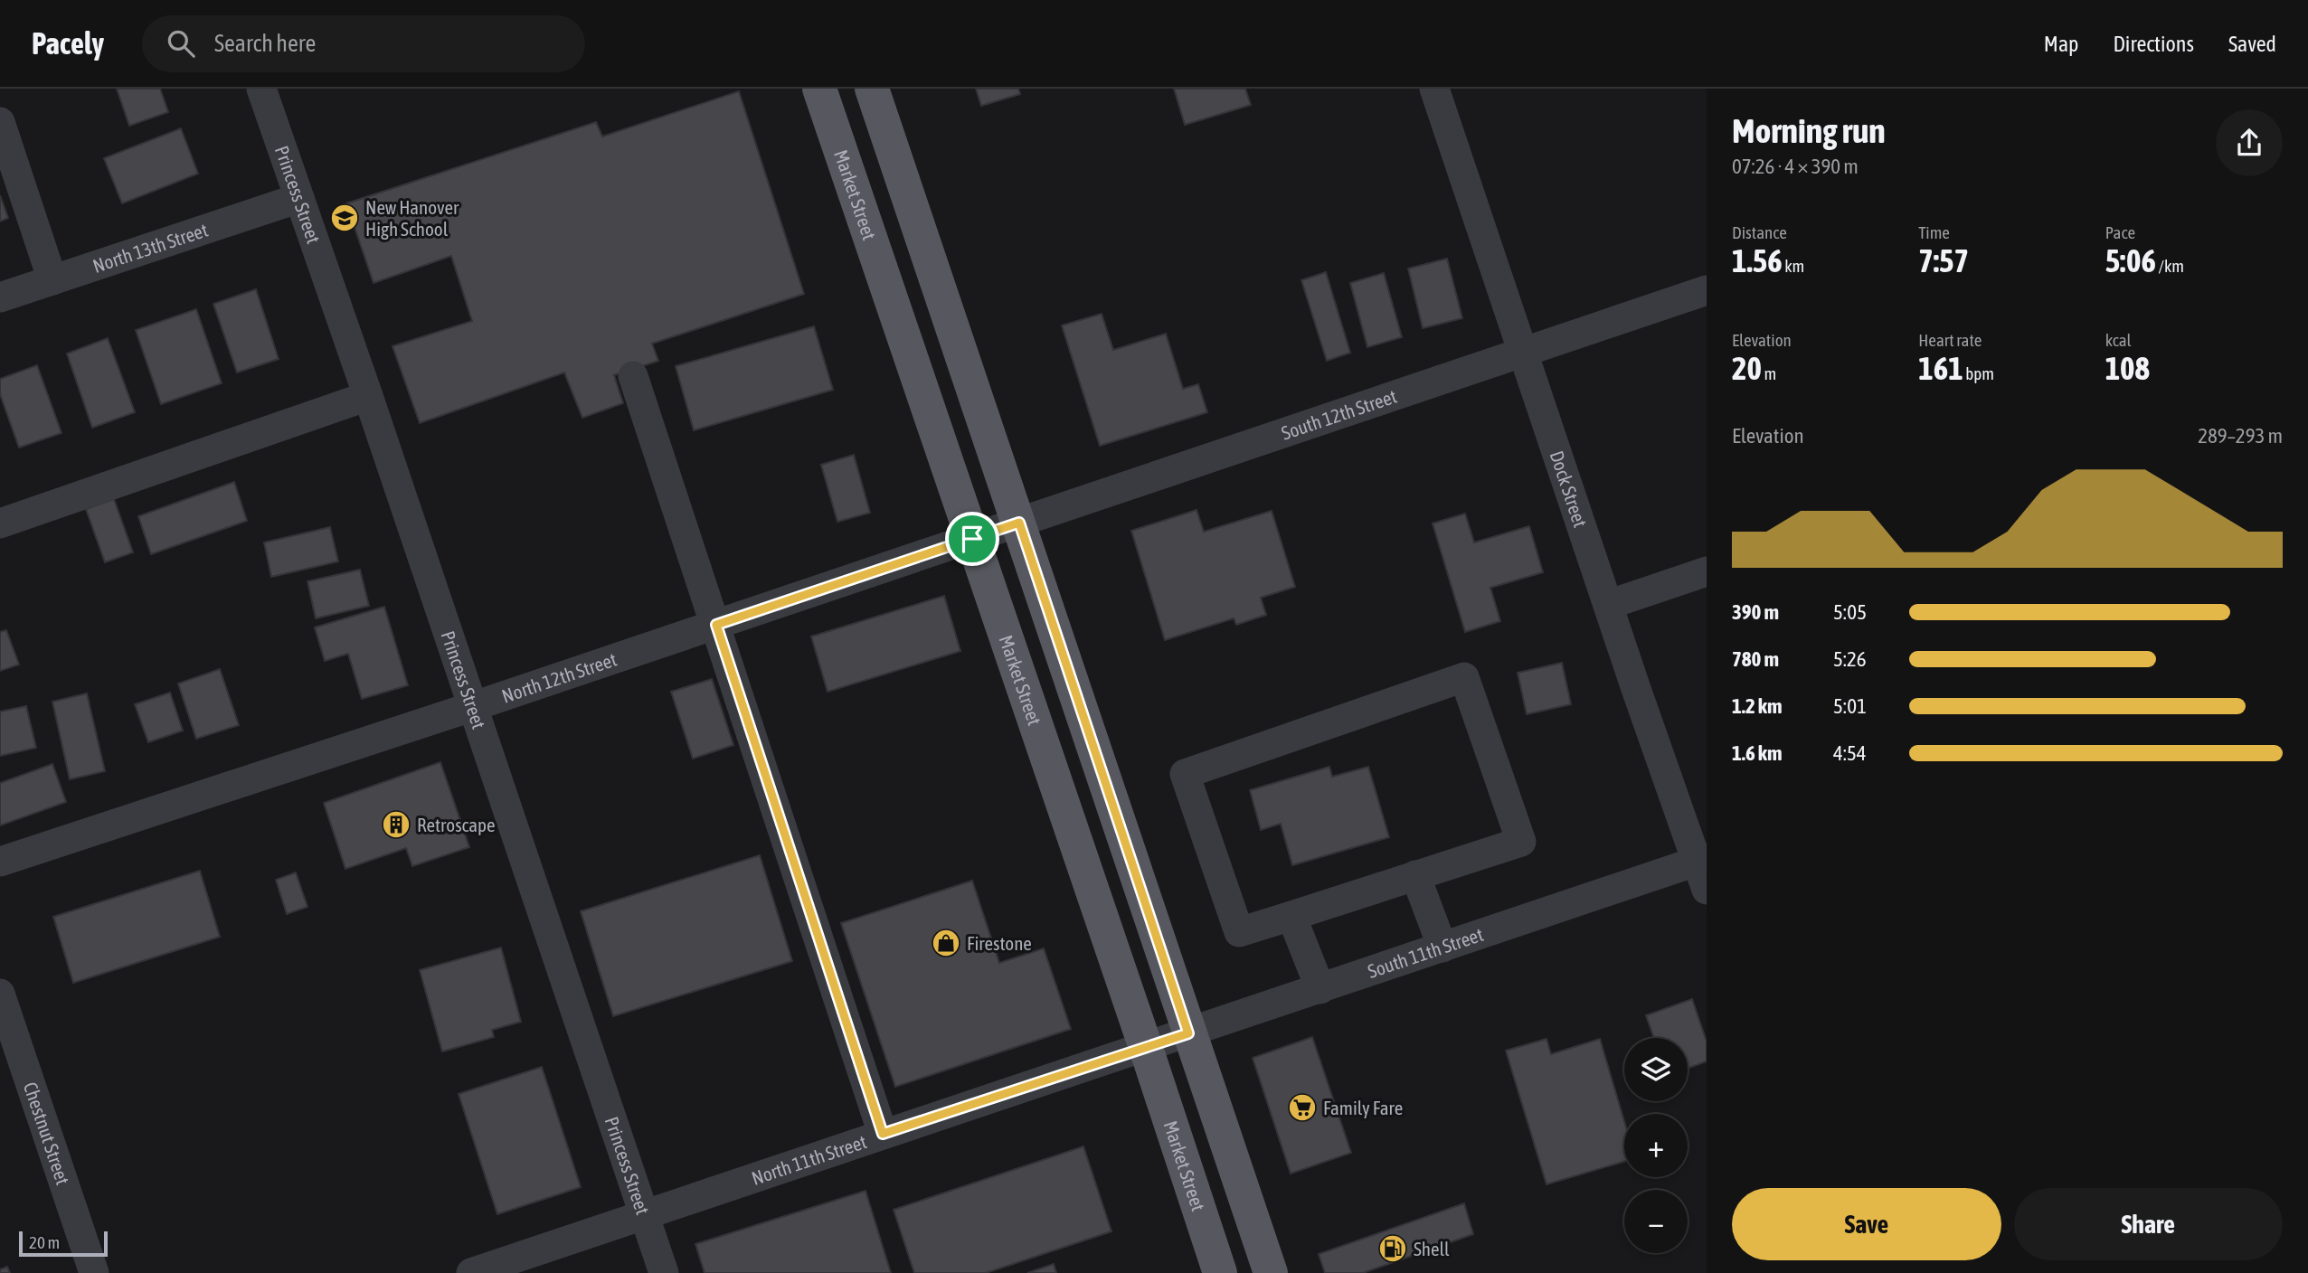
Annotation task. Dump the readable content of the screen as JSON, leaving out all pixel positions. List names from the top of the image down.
{
  "streets": {
    "main road": ["Market Street"],
    "street": [
      "Princess Street",
      "North 13th Street",
      "South 12th Street",
      "Dock Street",
      "North 12th Street",
      "South 11th Street",
      "Chestnut Street",
      "North 11th Street"
    ]
  },
  "crossings": [
    ["Princess Street", "North 13th Street"],
    ["Princess Street", "North 12th Street"],
    ["Princess Street", "North 11th Street"],
    ["Market Street", "South 12th Street"],
    ["Market Street", "North 12th Street"],
    ["Market Street", "South 11th Street"],
    ["Market Street", "North 11th Street"],
    ["South 12th Street", "Dock Street"],
    ["South 12th Street", "North 12th Street"],
    ["Dock Street", "South 11th Street"],
    ["South 11th Street", "North 11th Street"]
  ],
  "places": {
    "school or university": ["New Hanover High School"],
    "building": ["Retroscape"],
    "shop": ["Firestone"],
    "supermarket": ["Family Fare"],
    "fuel station": ["Shell"]
  },
  "scale_bar": "20 m",
  "page": {
    "header": "Pacely",
    "search": "Search here",
    "nav": ["Map", "Directions", "Saved"],
    "heading": ["Morning run", "07:26 · 4 × 390 m"],
    "stats": [
      ["Distance", "1.56 km"],
      ["Time", "7:57"],
      ["Pace", "5:06 /km"],
      ["Elevation", "20 m"],
      ["Heart rate", "161 bpm"],
      ["kcal", "108"]
    ],
    "chart": ["Elevation", "289–293 m"],
    "list": [
      {
        "name": "390 m",
        "note": "5:05"
      },
      {
        "name": "780 m",
        "note": "5:26"
      },
      {
        "name": "1.2 km",
        "note": "5:01"
      },
      {
        "name": "1.6 km",
        "note": "4:54"
      }
    ],
    "map_buttons": ["+", "−"],
    "buttons": ["Save", "Share"],
    "scale": "20 m"
  }
}
